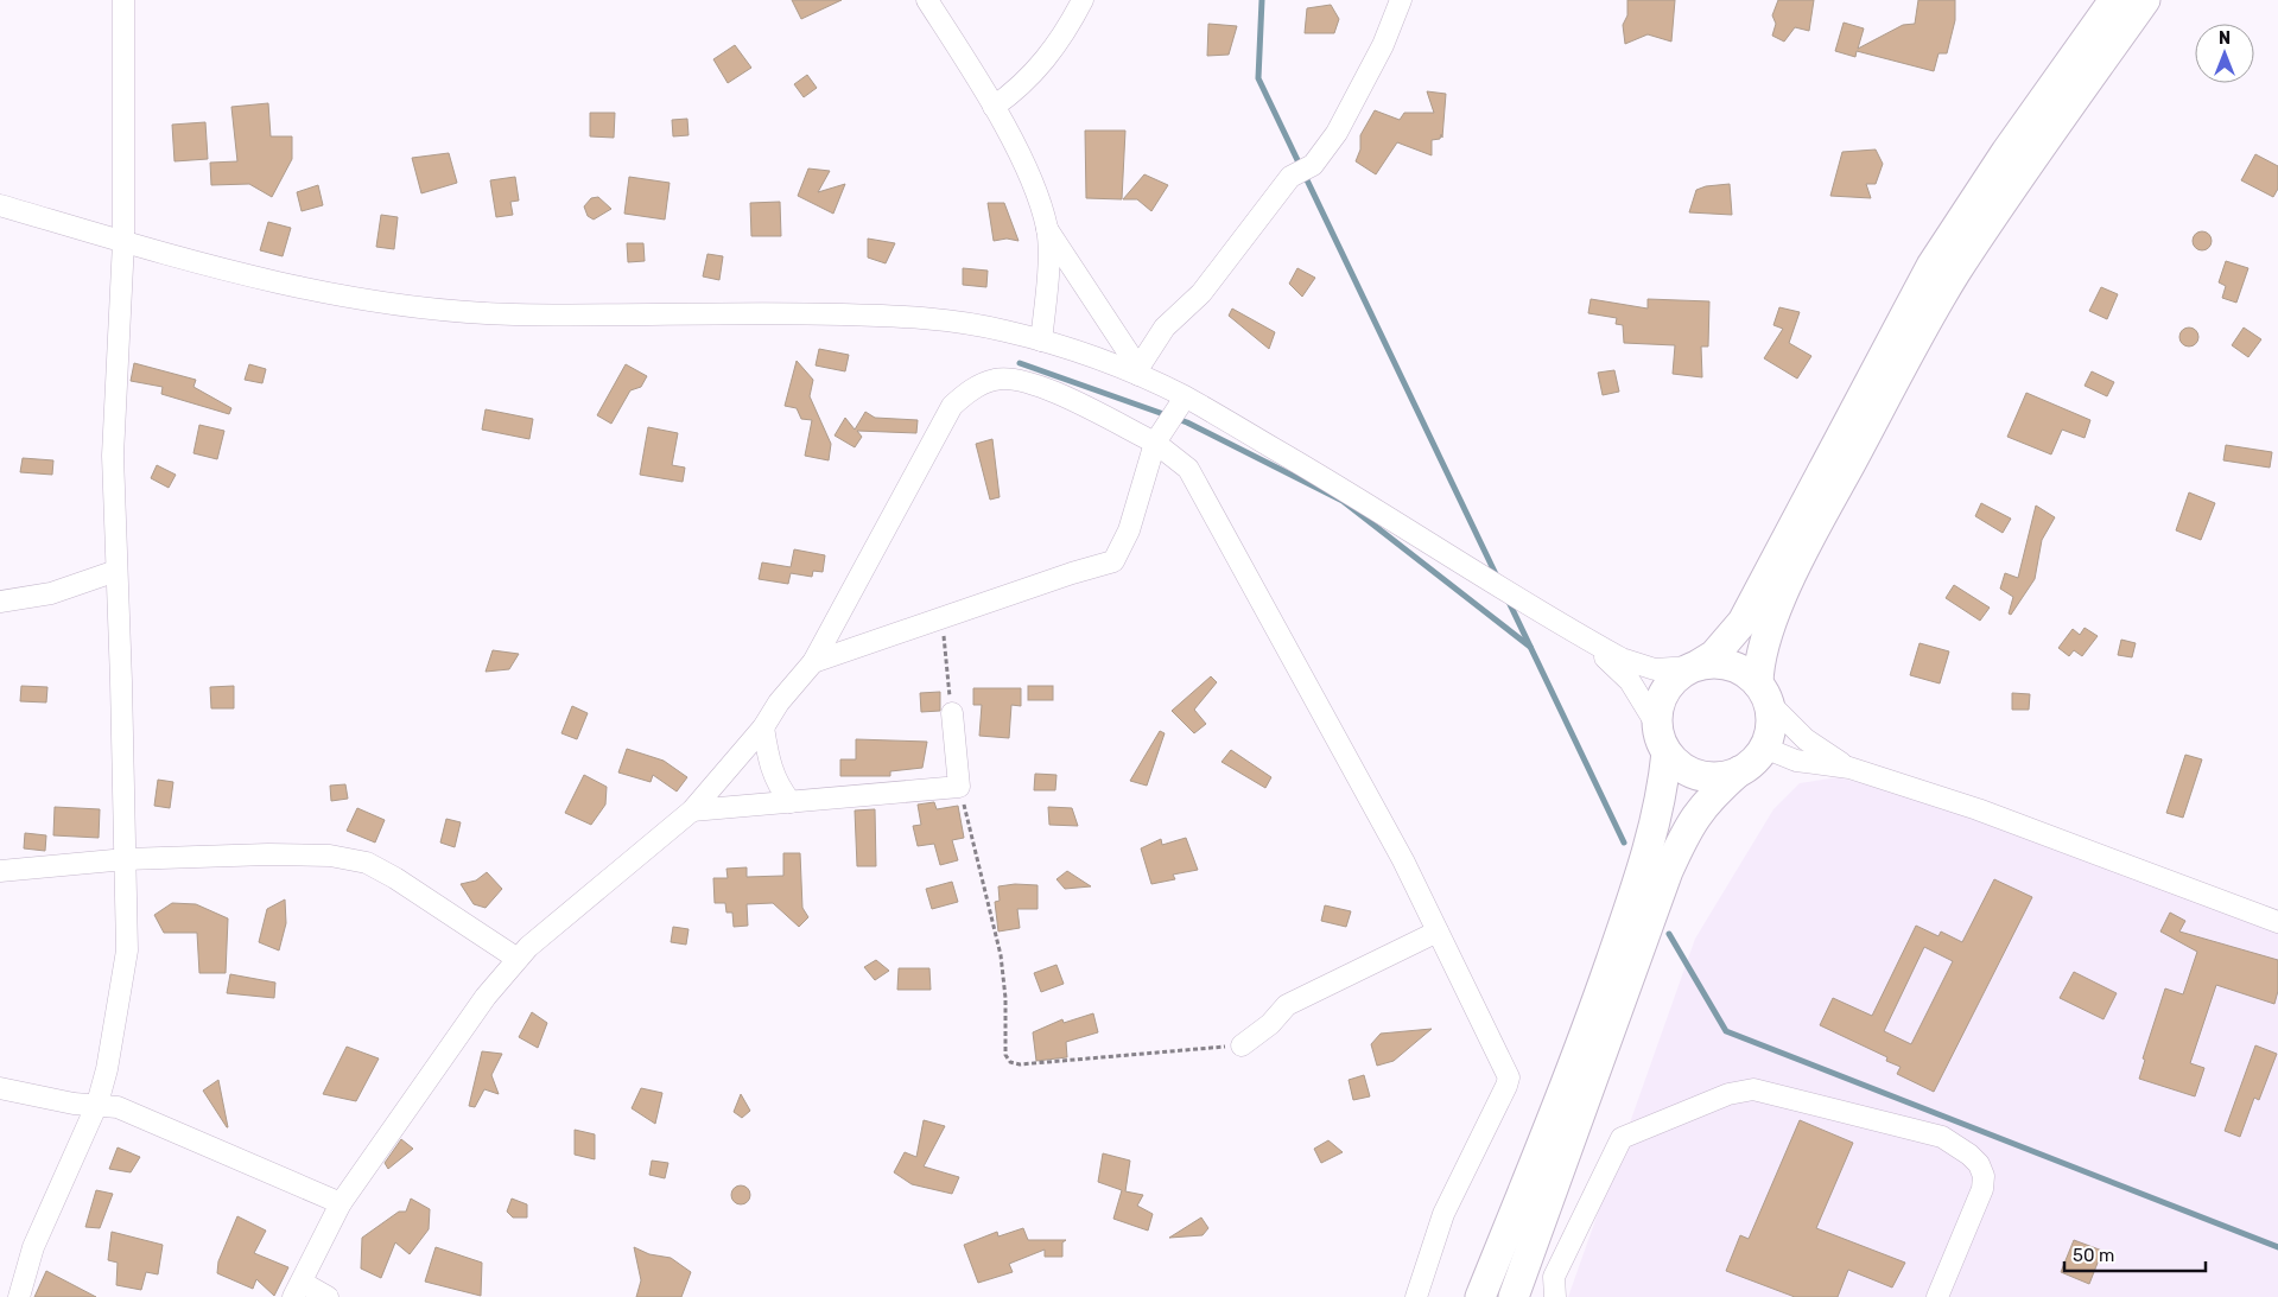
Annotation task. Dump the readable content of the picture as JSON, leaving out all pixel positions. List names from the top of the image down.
{
  "scale_bar": "50 m",
  "north": "top"
}
